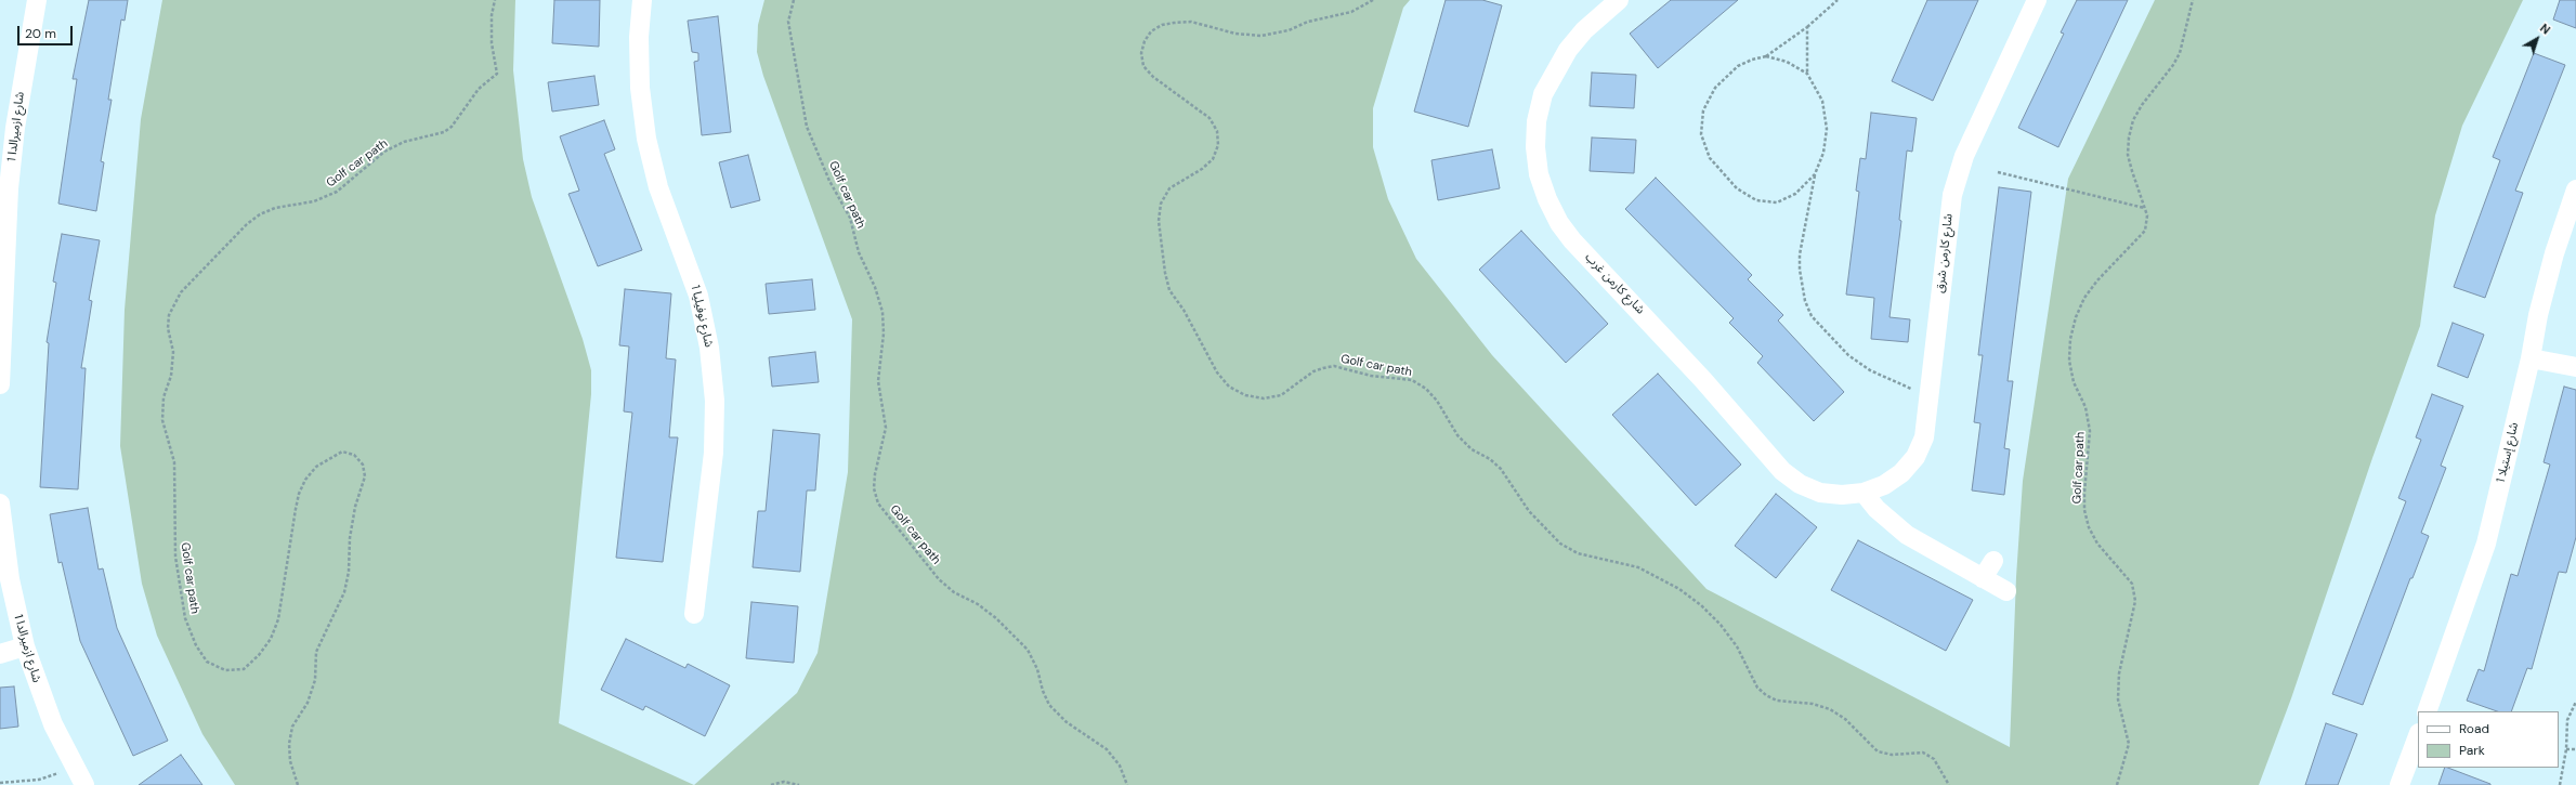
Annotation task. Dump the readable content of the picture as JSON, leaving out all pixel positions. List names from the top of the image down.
{
  "streets": {
    "street": [
      "شارع ازميرالدا 1",
      "شارع كارمن شرق",
      "شارع كارمن غرب",
      "شارع نوفيليا 1",
      "شارع إستيلا 1"
    ],
    "path": ["Golf car path"]
  },
  "crossings": [
    ["شارع كارمن شرق", "شارع كارمن غرب"]
  ],
  "legend": ["Road", "Park"],
  "scale_bar": "20 m",
  "north": "top right"
}
